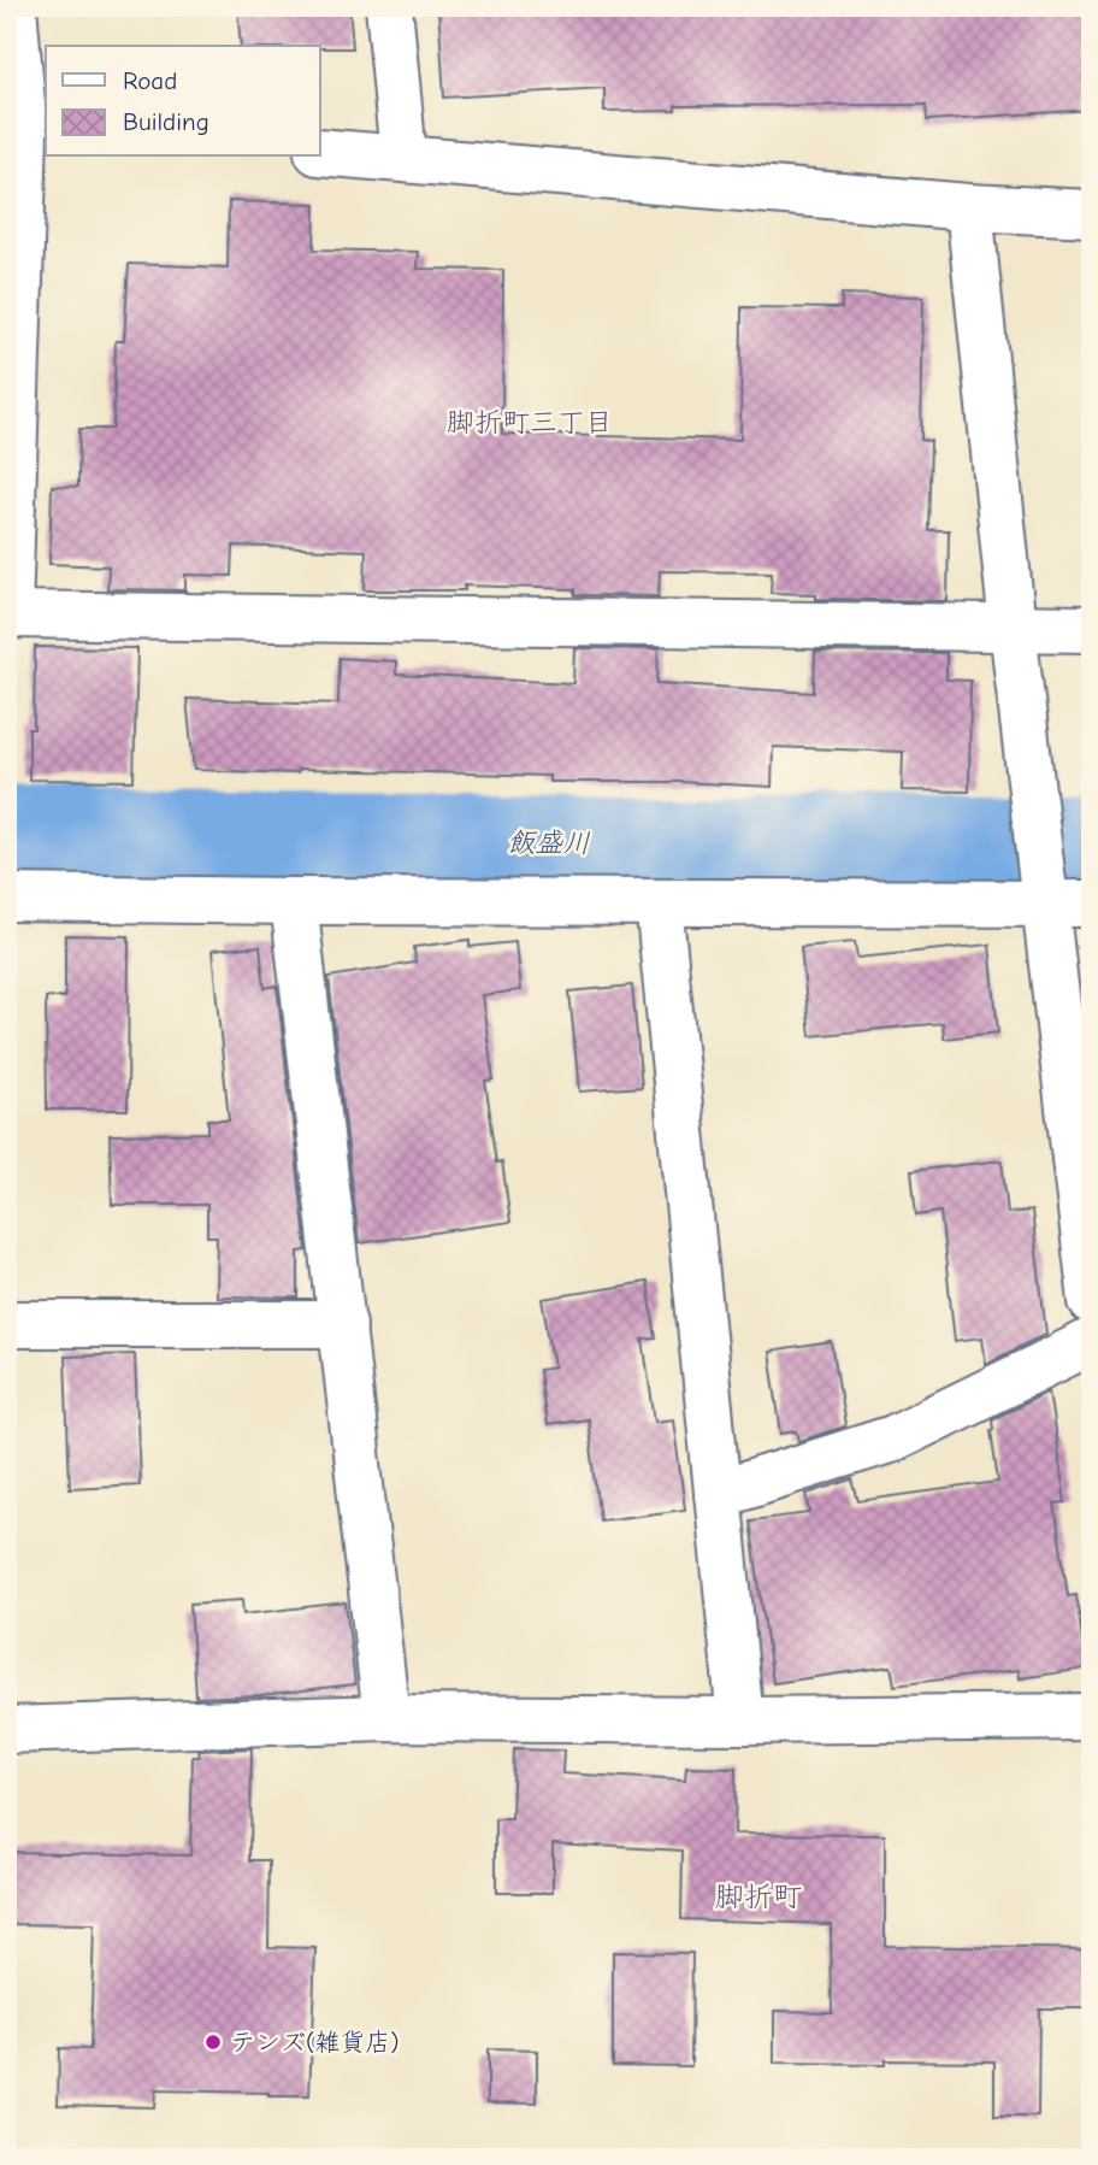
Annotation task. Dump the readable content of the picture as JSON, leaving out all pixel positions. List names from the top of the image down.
{
  "districts": ["脚折町三丁目", "脚折町"],
  "water": ["飯盛川"],
  "places": ["テンズ(雑貨店)"],
  "legend": ["Road", "Building"]
}
